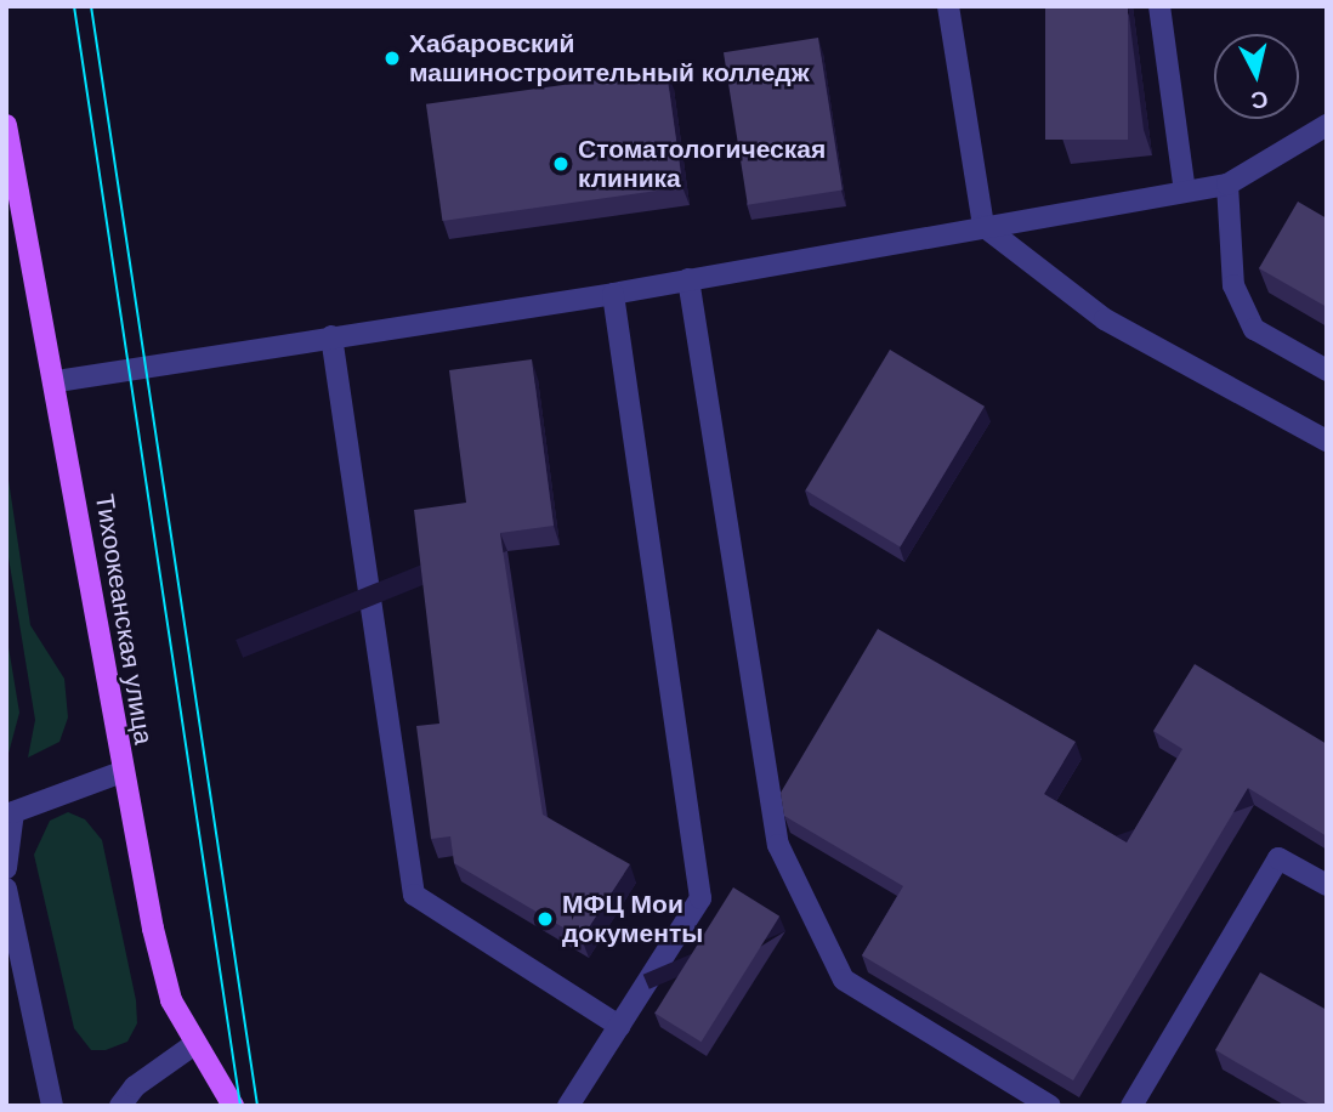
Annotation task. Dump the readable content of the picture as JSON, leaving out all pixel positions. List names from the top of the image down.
{
  "streets": {
    "main road": ["Тихоокеанская улица"]
  },
  "places": ["Хабаровский машиностроительный колледж", "Стоматологическая клиника", "МФЦ Мои документы"],
  "north": "bottom"
}
